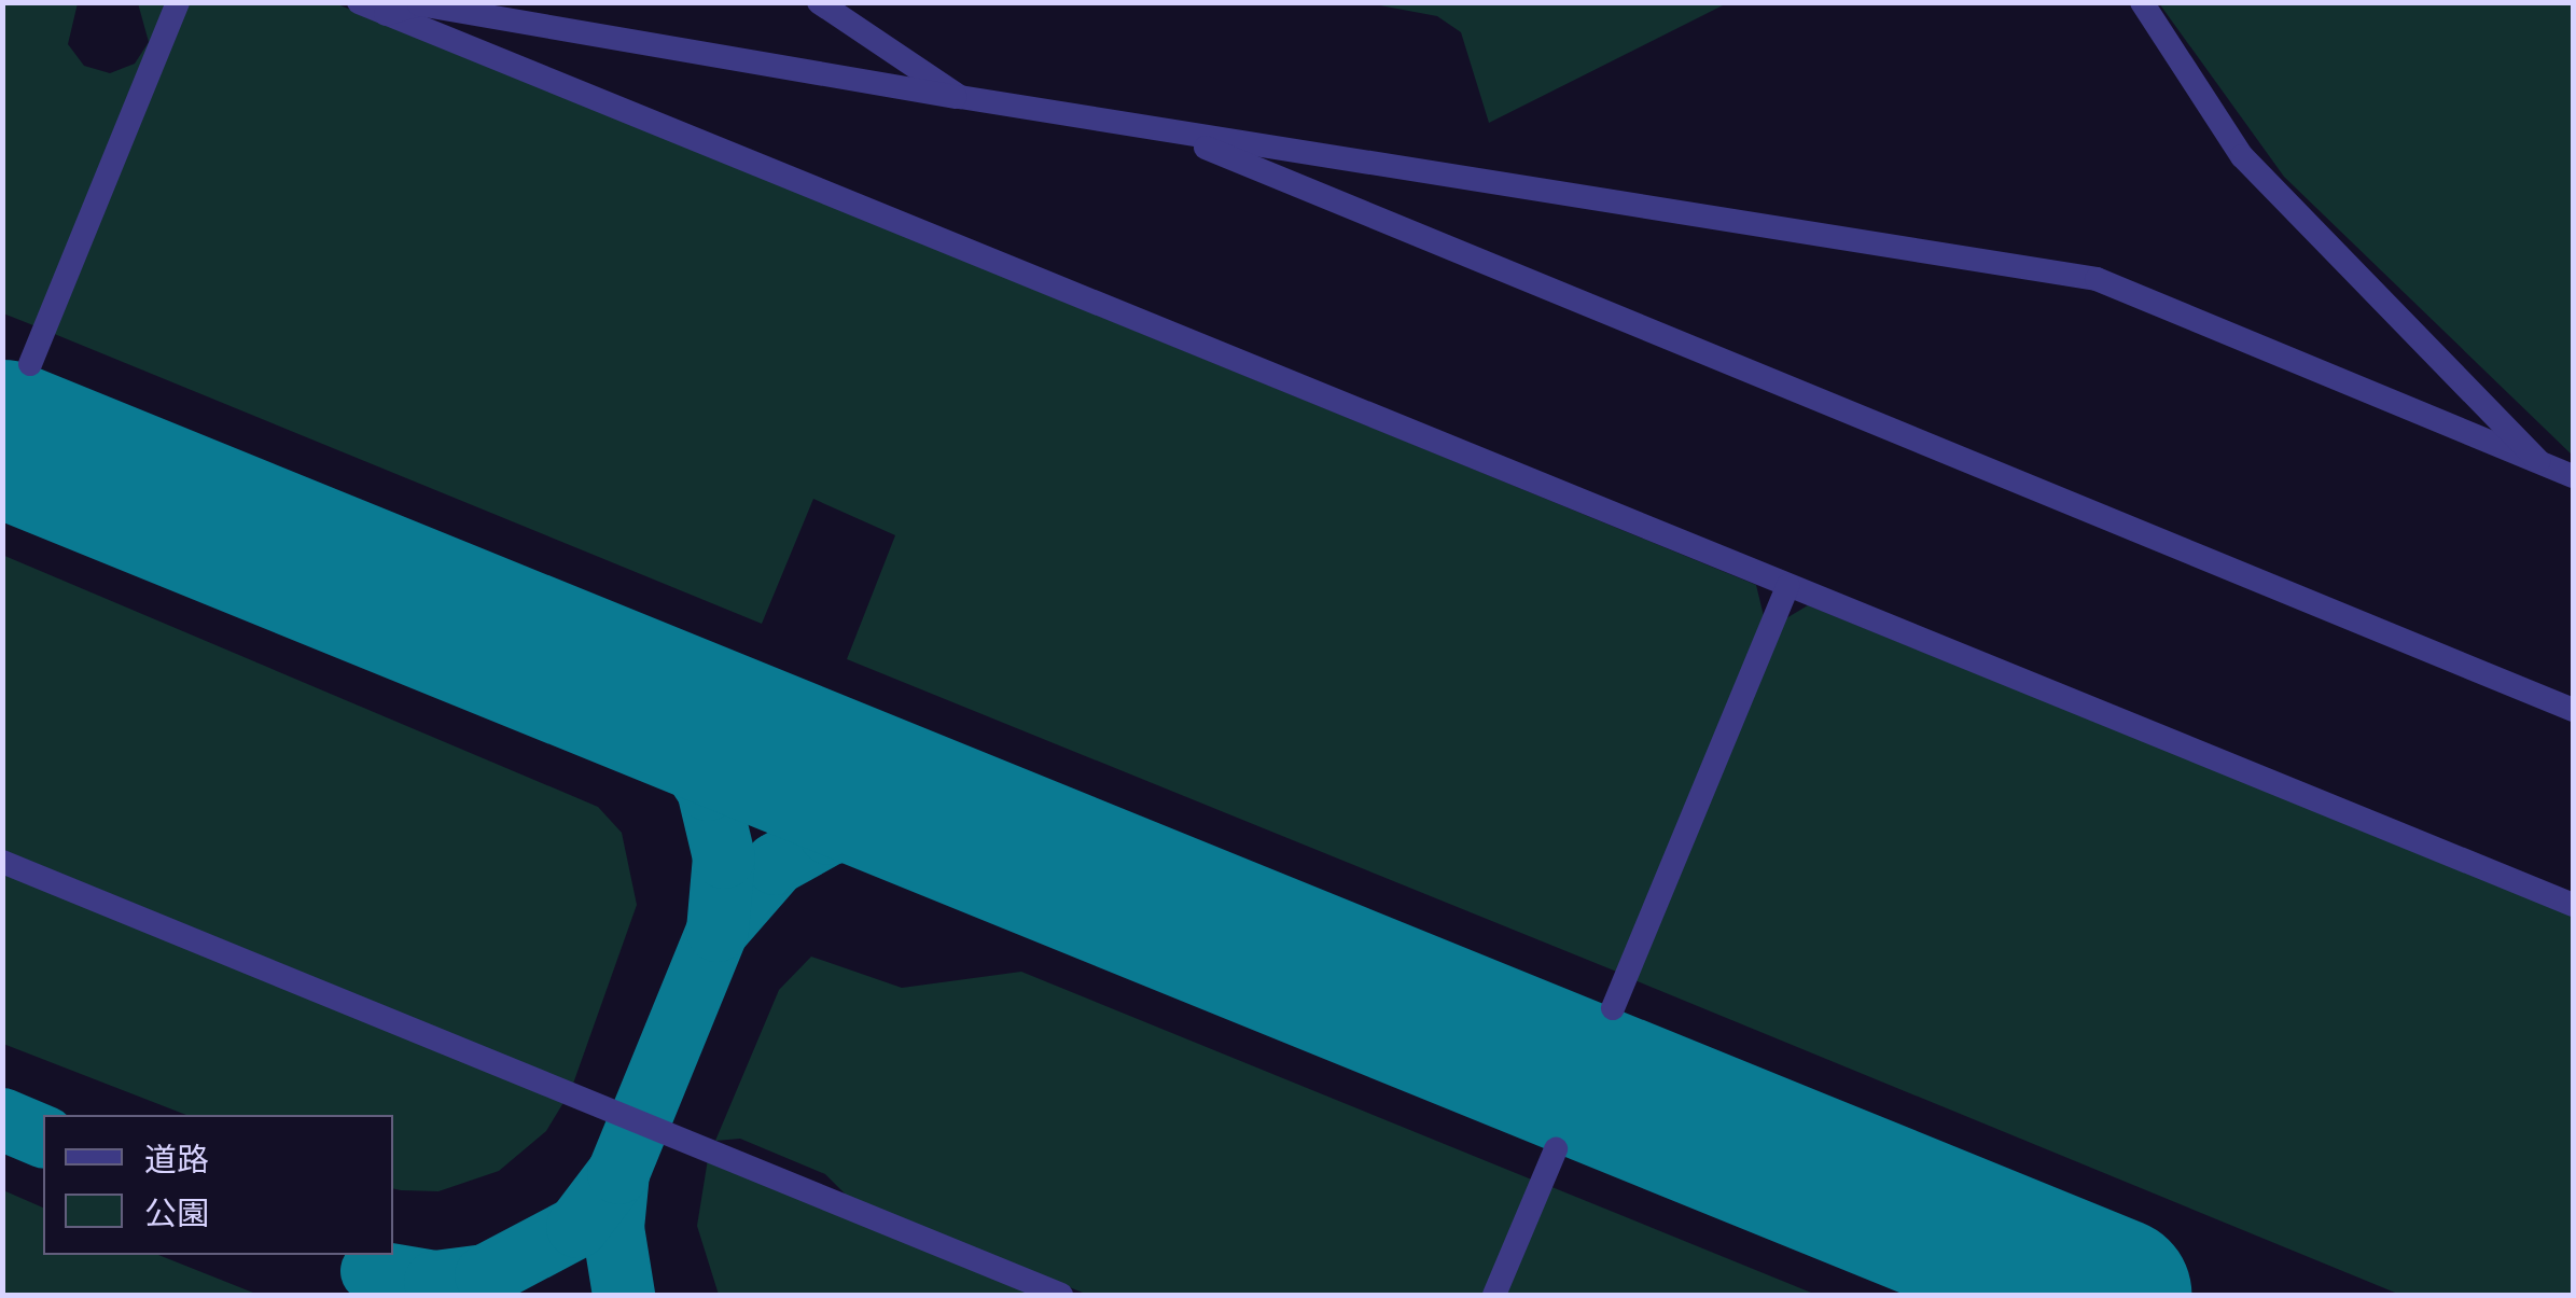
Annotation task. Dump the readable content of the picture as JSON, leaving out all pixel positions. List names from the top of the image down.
{
  "legend": ["道路", "公園"]
}
